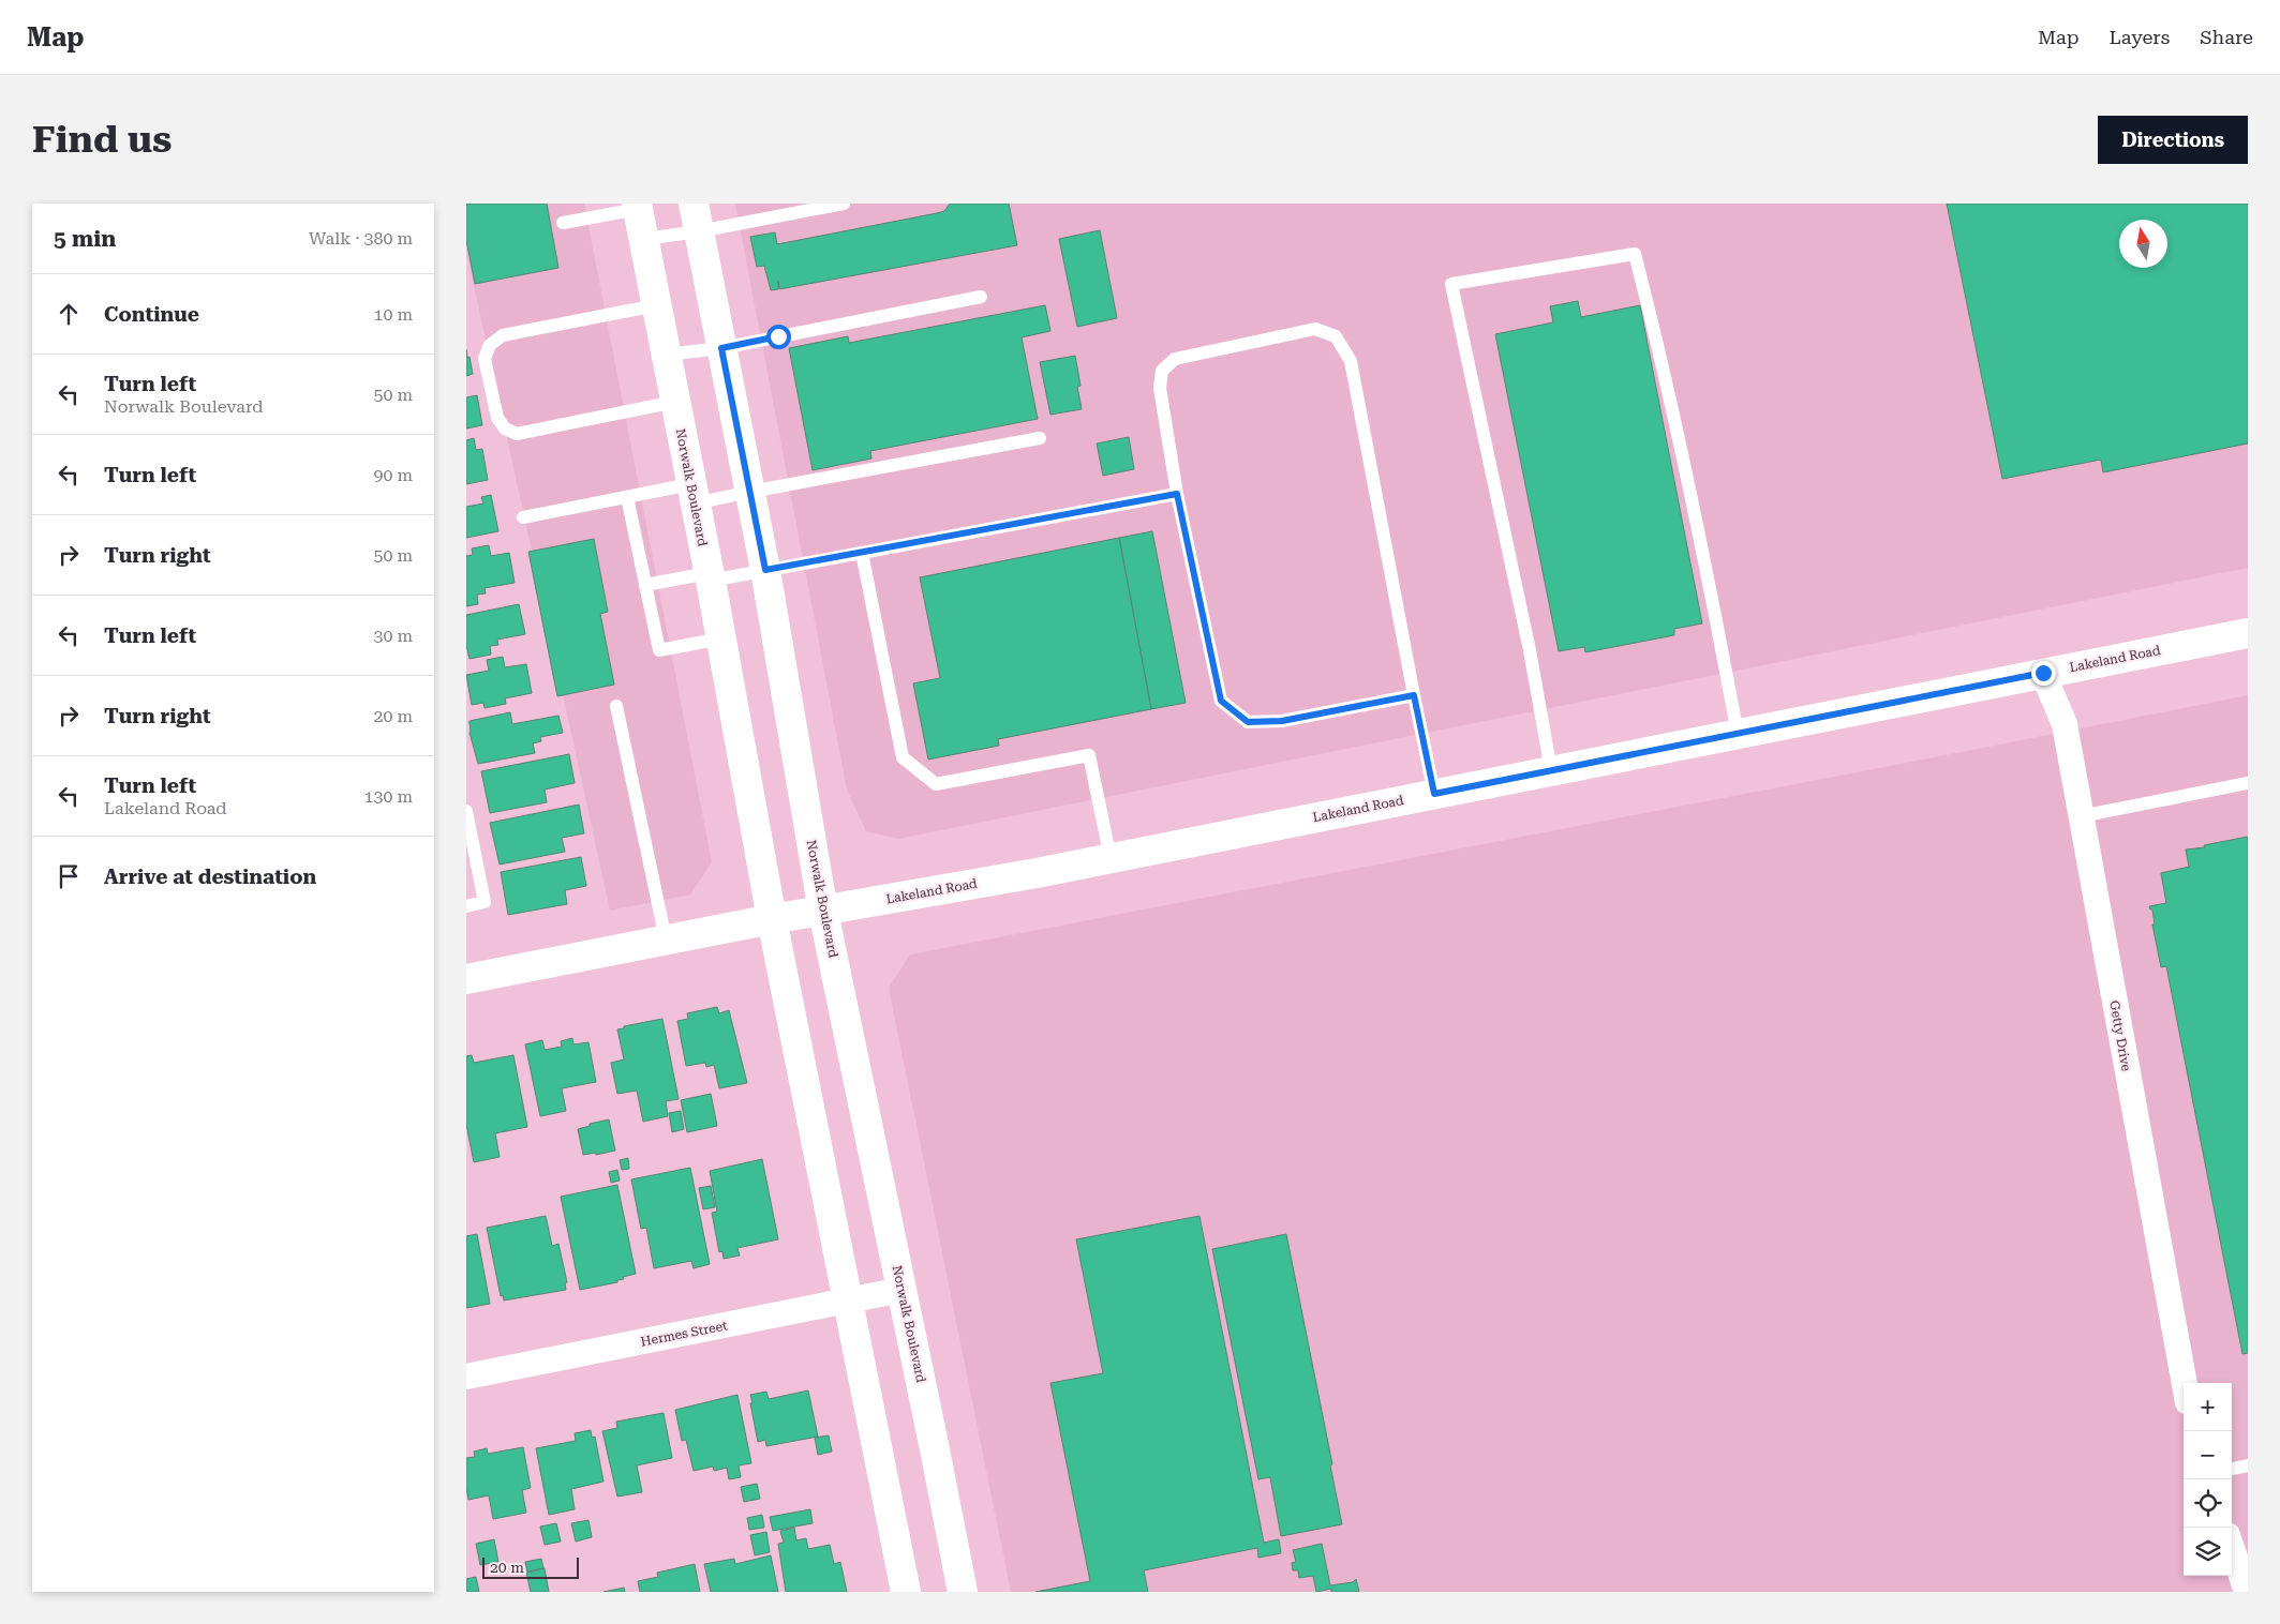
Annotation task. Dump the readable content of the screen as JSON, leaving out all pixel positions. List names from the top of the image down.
{
  "streets": {
    "main road": ["Norwalk Boulevard", "Lakeland Road"],
    "street": ["Getty Drive", "Hermes Street"]
  },
  "crossings": [
    ["Norwalk Boulevard", "Lakeland Road"],
    ["Norwalk Boulevard", "Hermes Street"],
    ["Lakeland Road", "Getty Drive"]
  ],
  "scale_bar": "20 m",
  "north": "top",
  "page": {
    "header": "Map",
    "nav": ["Map", "Layers", "Share"],
    "buttons": "Directions",
    "title": "Find us",
    "heading": ["5 min", "Walk · 380 m"],
    "list": [
      ["Continue", "10 m"],
      ["Turn left", "Norwalk Boulevard", "50 m"],
      ["Turn left", "90 m"],
      ["Turn right", "50 m"],
      ["Turn left", "30 m"],
      ["Turn right", "20 m"],
      ["Turn left", "Lakeland Road", "130 m"],
      "Arrive at destination"
    ],
    "map_buttons": ["+", "−"],
    "scale": "20 m"
  }
}
